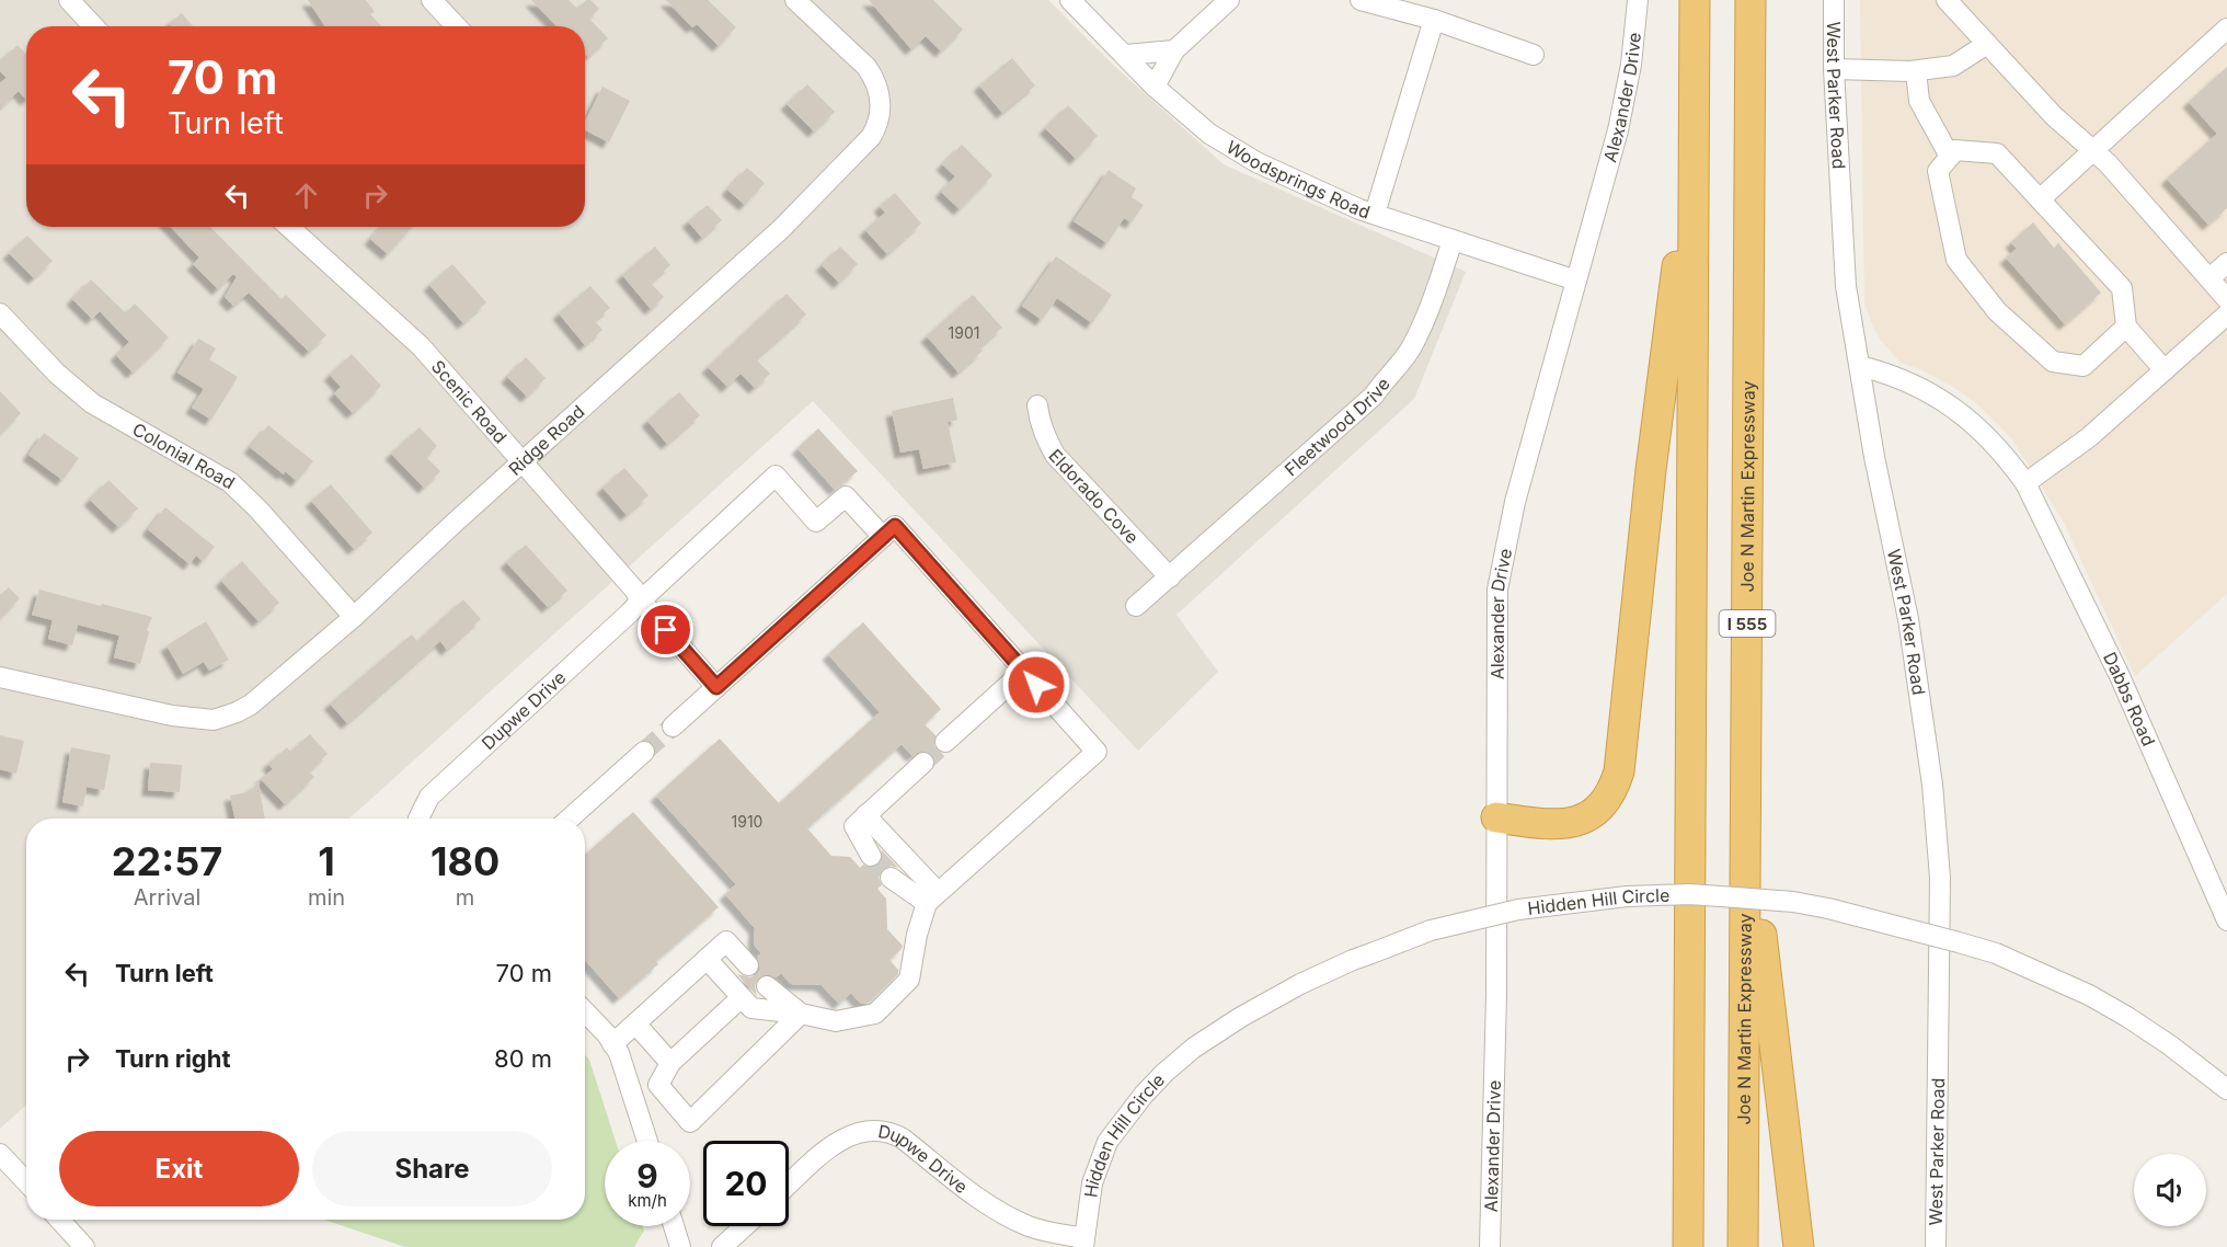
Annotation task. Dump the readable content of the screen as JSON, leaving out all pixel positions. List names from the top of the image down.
{
  "streets": {
    "highway": ["Joe N Martin Expressway", "I 555"],
    "street": [
      "West Parker Road",
      "Alexander Drive",
      "Woodsprings Road",
      "Scenic Road",
      "Fleetwood Drive",
      "Ridge Road",
      "Colonial Road",
      "Eldorado Cove",
      "Dabbs Road",
      "Dupwe Drive",
      "Hidden Hill Circle"
    ]
  },
  "crossings": [
    ["West Parker Road", "Dabbs Road"],
    ["Alexander Drive", "Woodsprings Road"],
    ["Woodsprings Road", "Fleetwood Drive"],
    ["Scenic Road", "Ridge Road"],
    ["Scenic Road", "Dupwe Drive"],
    ["Fleetwood Drive", "Eldorado Cove"],
    ["Ridge Road", "Colonial Road"],
    ["Dupwe Drive", "Hidden Hill Circle"]
  ],
  "house_numbers": ["1901", "1910"],
  "page": {
    "turn": ["70 m", "Turn left"],
    "eta": [
      "22:57",
      "Arrival",
      "1",
      "min",
      "180",
      "m"
    ],
    "list": [
      {
        "name": "Turn left",
        "value": "70 m"
      },
      {
        "name": "Turn right",
        "value": "80 m"
      }
    ],
    "buttons": ["Exit", "Share"],
    "speed": "9 km/h",
    "limit": "20"
  }
}
